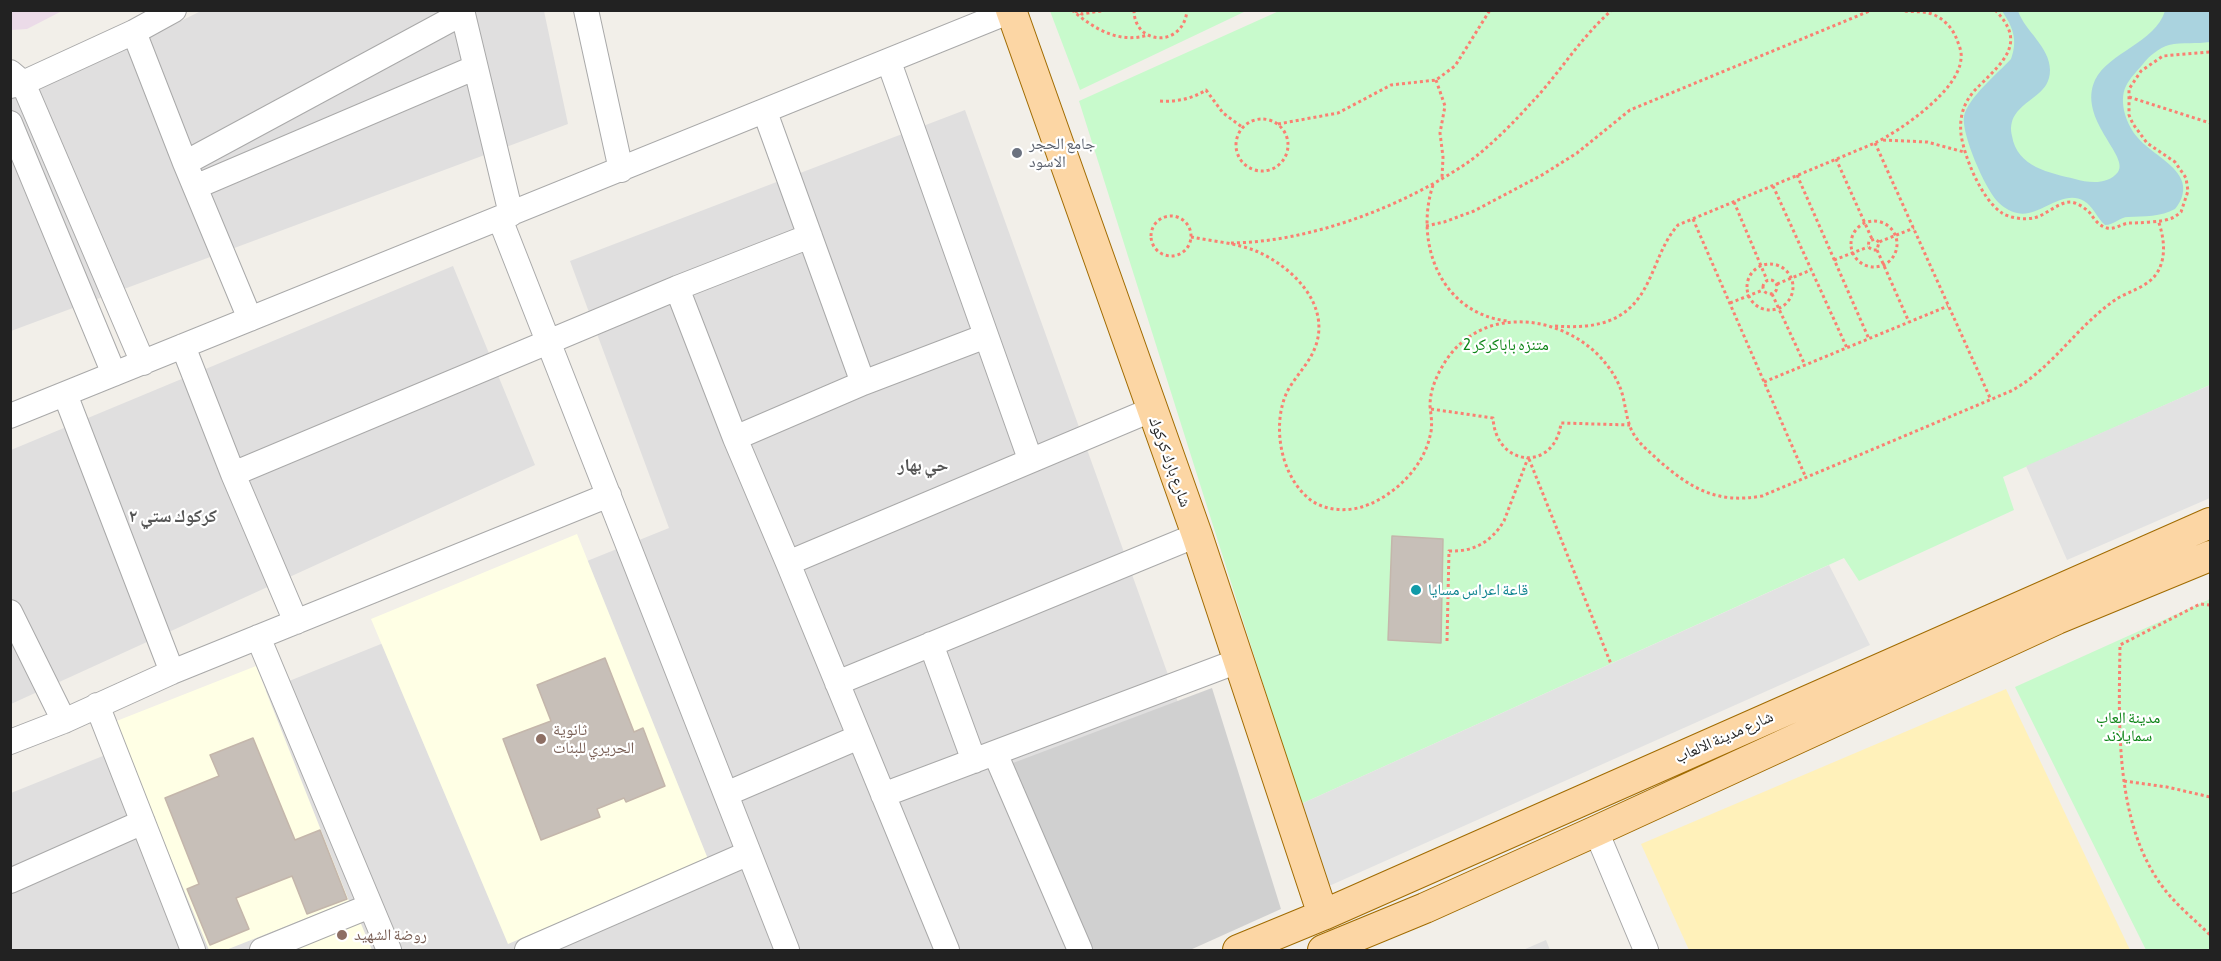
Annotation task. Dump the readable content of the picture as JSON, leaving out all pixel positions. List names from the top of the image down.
{
  "streets": {
    "main road": ["شارع بارك كركوك", "شارع مدينة الالعاب"]
  },
  "crossings": [
    ["شارع بارك كركوك", "شارع مدينة الالعاب"]
  ],
  "districts": ["حي بهار", "كركوك ستي ٢"],
  "parks": ["متنزه باباكركر 2", "مدينة العاب سمايلاند"],
  "places": [
    "جامع الحجر الاسود",
    "قاعة اعراس مسايا",
    "ثانوية الحريري للبنات",
    "روضة الشهيد"
  ]
}
